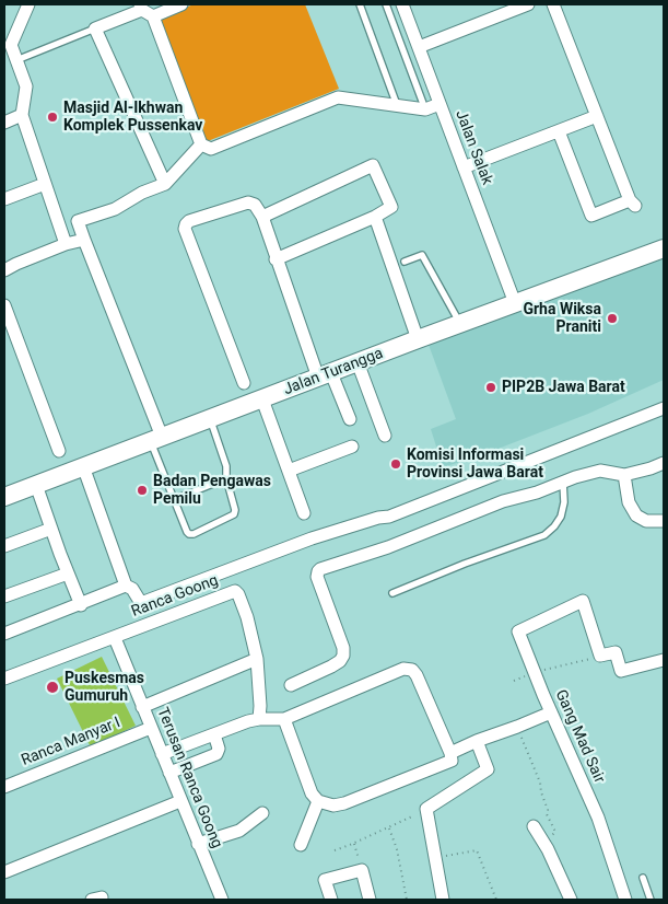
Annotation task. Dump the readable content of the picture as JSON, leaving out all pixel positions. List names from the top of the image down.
{
  "streets": {
    "main road": ["Jalan Turangga"],
    "street": [
      "Jalan Salak",
      "Ranca Goong",
      "Gang Mad Sair",
      "Ranca Manyar I",
      "Terusan Ranca Goong"
    ]
  },
  "crossings": [
    ["Jalan Salak", "Jalan Turangga"],
    ["Ranca Goong", "Terusan Ranca Goong"],
    ["Ranca Manyar I", "Terusan Ranca Goong"]
  ],
  "places": [
    "Masjid Al-Ikhwan Komplek Pussenkav",
    "Grha Wiksa Praniti",
    "PIP2B Jawa Barat",
    "Komisi Informasi Provinsi Jawa Barat",
    "Badan Pengawas Pemilu",
    "Puskesmas Gumuruh"
  ]
}
